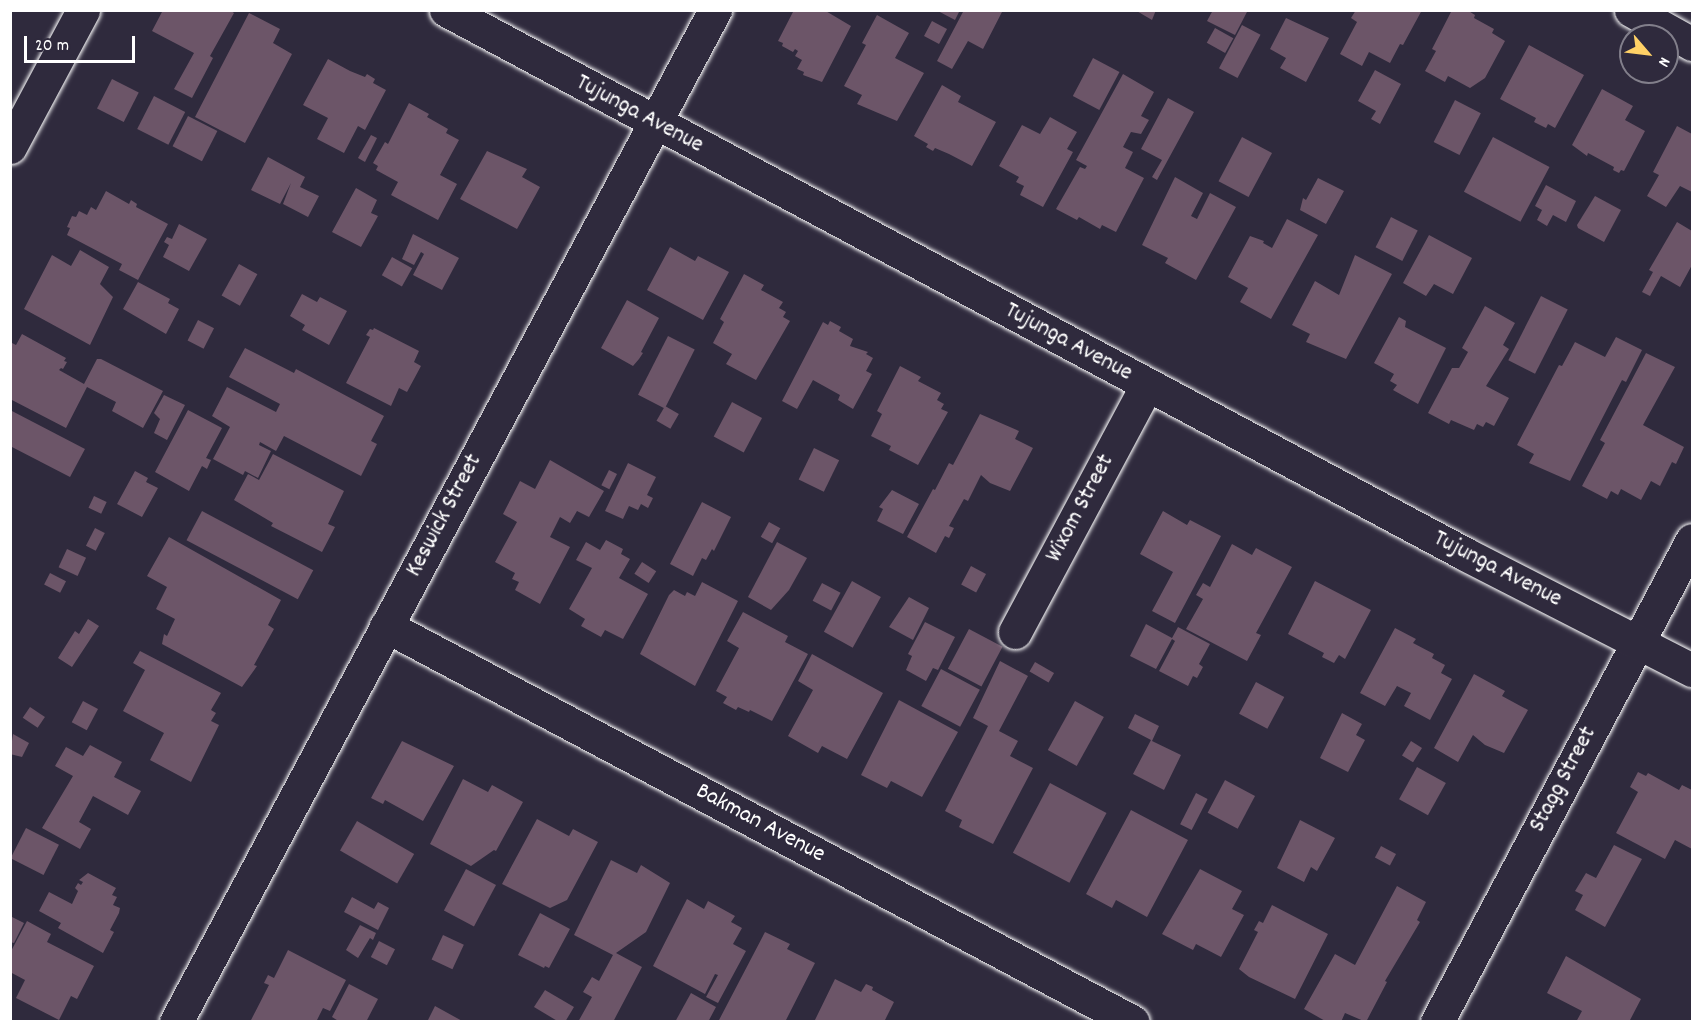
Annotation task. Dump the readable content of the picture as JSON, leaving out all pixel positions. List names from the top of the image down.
{
  "streets": {
    "street": [
      "Tujunga Avenue",
      "Wixom Street",
      "Keswick Street",
      "Stagg Street",
      "Bakman Avenue"
    ]
  },
  "crossings": [
    ["Tujunga Avenue", "Wixom Street"],
    ["Tujunga Avenue", "Keswick Street"],
    ["Tujunga Avenue", "Stagg Street"],
    ["Keswick Street", "Bakman Avenue"]
  ],
  "scale_bar": "20 m",
  "north": "bottom right"
}
